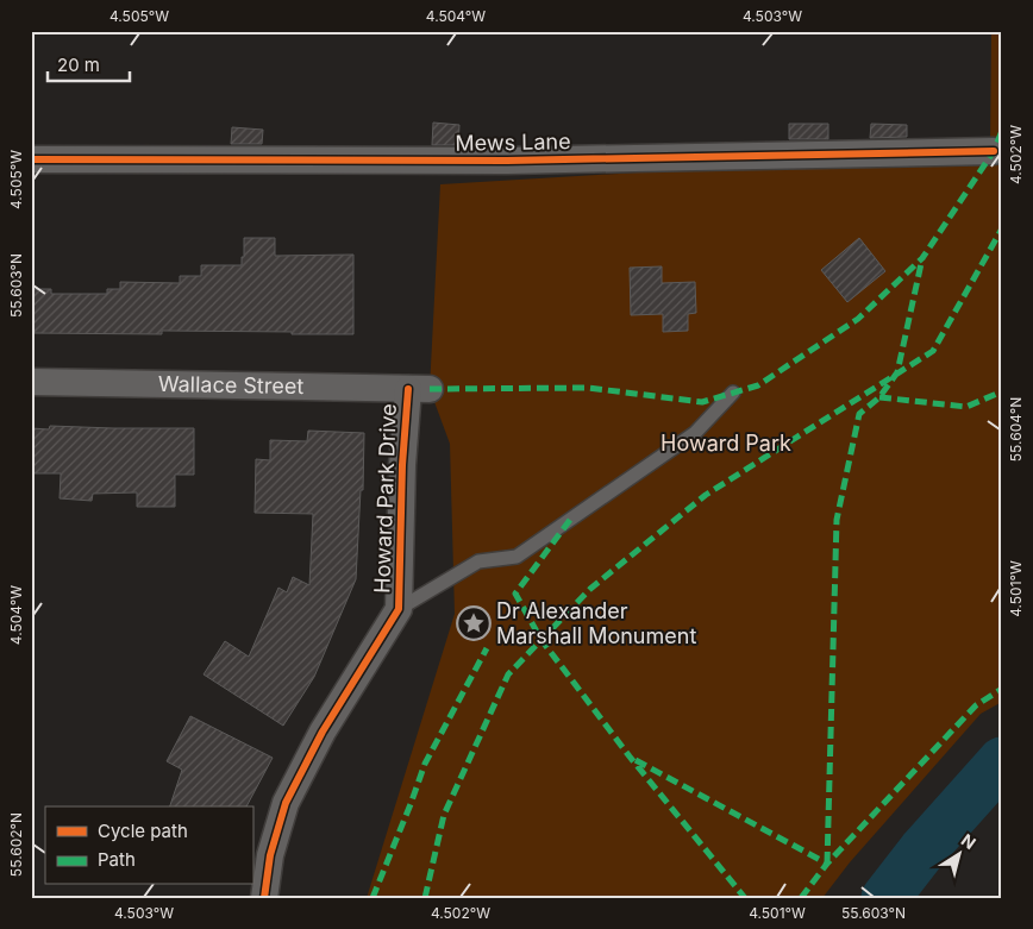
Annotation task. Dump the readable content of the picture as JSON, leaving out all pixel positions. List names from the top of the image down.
{
  "streets": {
    "street": ["Mews Lane", "Wallace Street", "Howard Park Drive"]
  },
  "crossings": [
    ["Wallace Street", "Howard Park Drive"]
  ],
  "parks": ["Howard Park"],
  "places": {
    "place": ["Dr Alexander Marshall Monument"]
  },
  "legend": ["Cycle path", "Path"],
  "scale_bar": "20 m",
  "north": "top right",
  "coordinates": [
    "4.505°W",
    "4.504°W",
    "4.503°W",
    "4.502°W",
    "55.603°N",
    "55.604°N",
    "4.501°W",
    "55.602°N"
  ]
}
